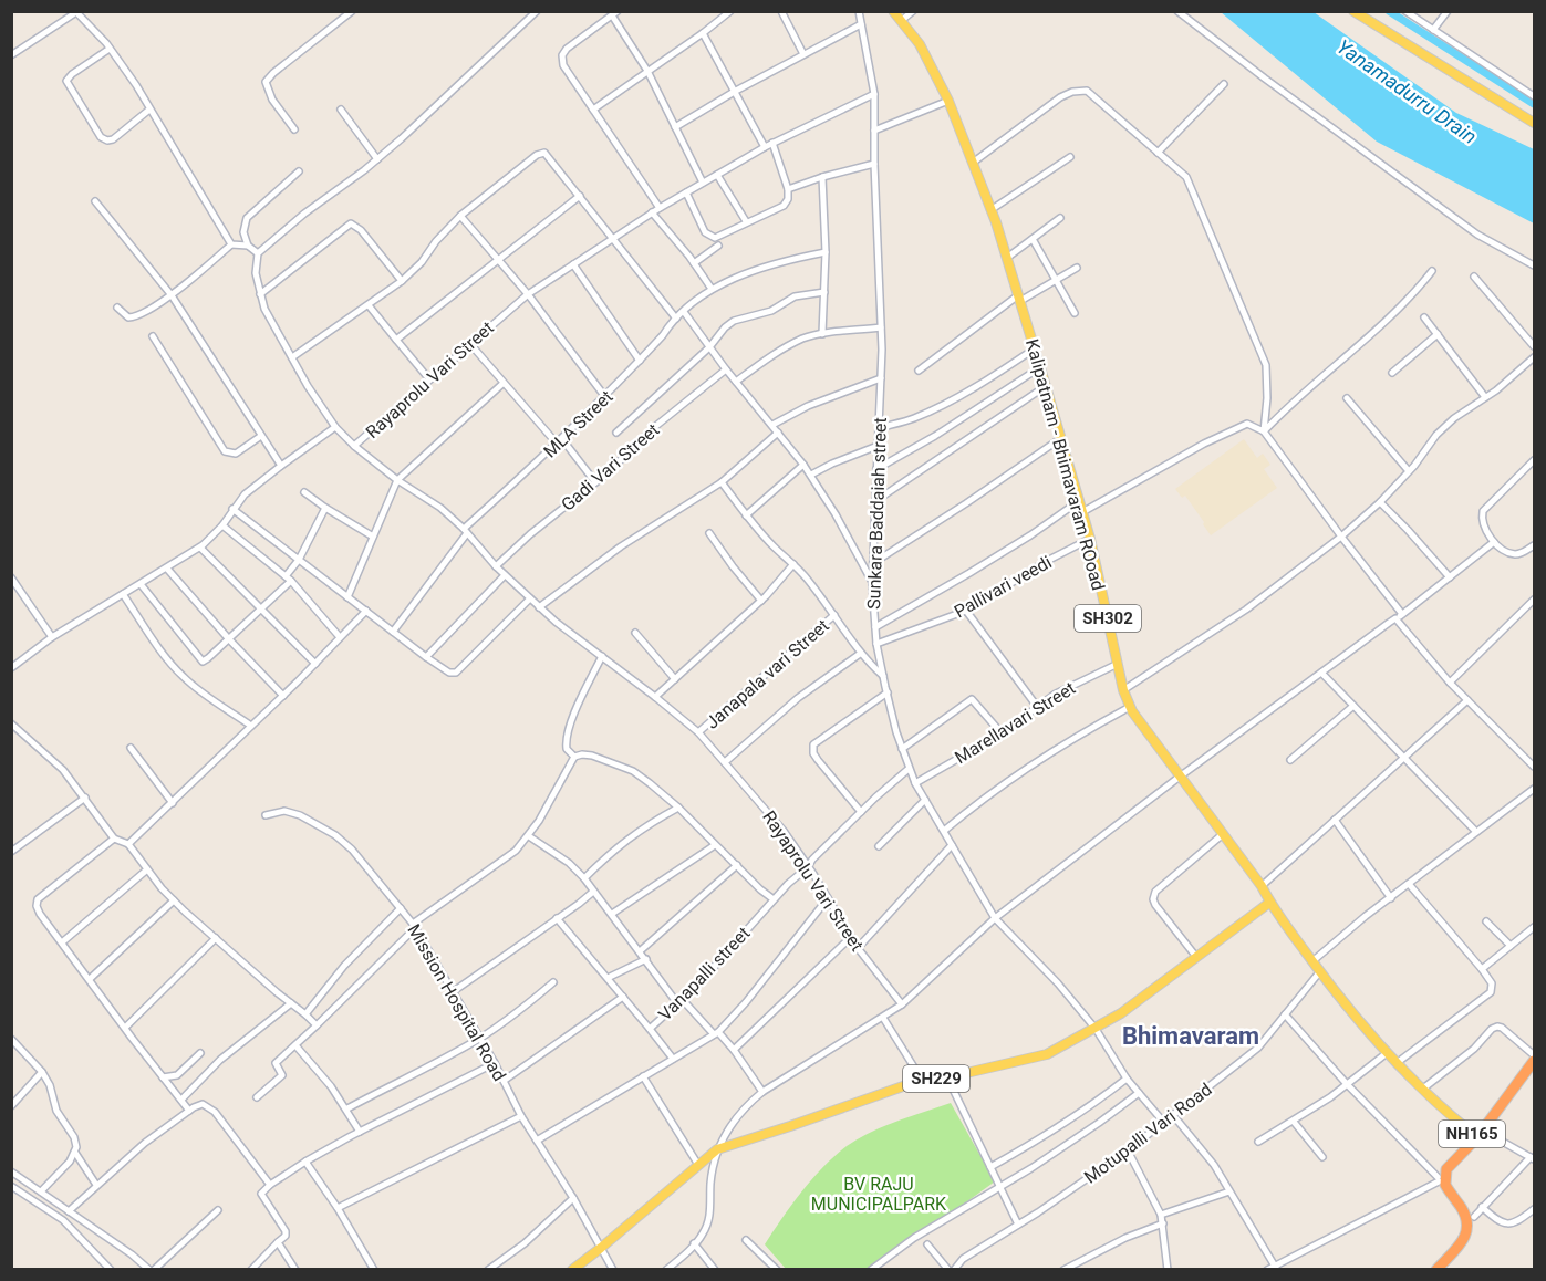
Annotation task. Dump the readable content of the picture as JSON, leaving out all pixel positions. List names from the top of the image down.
{
  "streets": {
    "highway": ["NH165"],
    "main road": ["Kalipatnam - Bhimavaram ROoad", "SH302", "SH229"],
    "street": [
      "Rayaprolu Vari Street",
      "MLA Street",
      "Gadi Vari Street",
      "Sunkara Baddaiah street",
      "Pallivari veedi",
      "Janapala vari Street",
      "Marellavari Street",
      "Vanapalli street",
      "Mission Hospital Road",
      "Motupalli Vari Road"
    ]
  },
  "crossings": [
    ["Rayaprolu Vari Street", "MLA Street"],
    ["Rayaprolu Vari Street", "Gadi Vari Street"],
    ["Rayaprolu Vari Street", "Sunkara Baddaiah street"],
    ["Rayaprolu Vari Street", "Janapala vari Street"],
    ["Kalipatnam - Bhimavaram ROoad", "Pallivari veedi"],
    ["Kalipatnam - Bhimavaram ROoad", "Marellavari Street"],
    ["Kalipatnam - Bhimavaram ROoad", "SH229"],
    ["Kalipatnam - Bhimavaram ROoad", "Motupalli Vari Road"],
    ["Kalipatnam - Bhimavaram ROoad", "NH165"],
    ["Sunkara Baddaiah street", "Pallivari veedi"],
    ["Sunkara Baddaiah street", "Marellavari Street"],
    ["Sunkara Baddaiah street", "SH229"],
    ["Sunkara Baddaiah street", "Motupalli Vari Road"],
    ["Mission Hospital Road", "SH229"]
  ],
  "districts": ["Bhimavaram"],
  "water": ["Yanamadurru Drain"],
  "parks": ["BV RAJU MUNICIPALPARK"]
}
